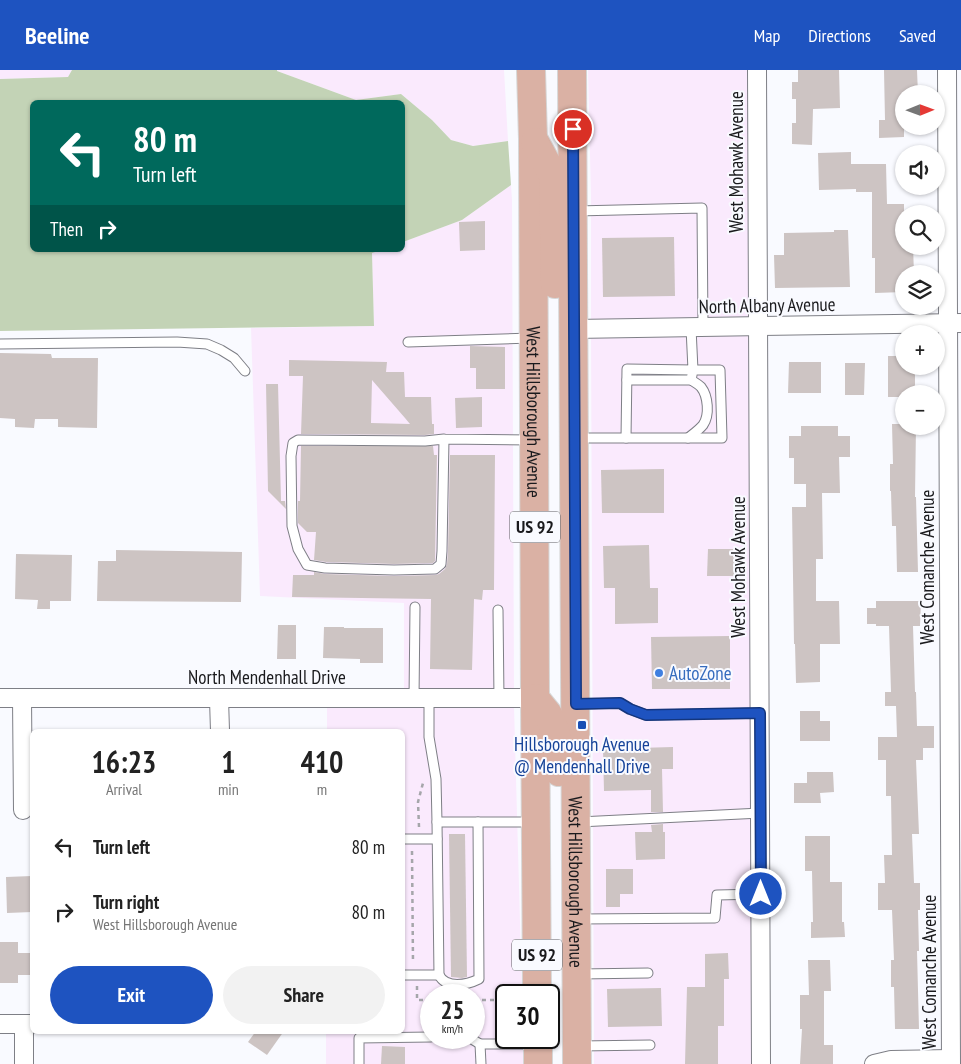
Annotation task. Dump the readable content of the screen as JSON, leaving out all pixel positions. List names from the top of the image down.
{
  "streets": {
    "main road": ["West Hillsborough Avenue", "US 92"],
    "street": [
      "West Mohawk Avenue",
      "North Albany Avenue",
      "West Comanche Avenue",
      "North Mendenhall Drive"
    ]
  },
  "crossings": [
    ["West Mohawk Avenue", "North Albany Avenue"],
    ["North Albany Avenue", "West Hillsborough Avenue"],
    ["North Albany Avenue", "West Comanche Avenue"],
    ["West Hillsborough Avenue", "North Mendenhall Drive"]
  ],
  "places": {
    "other": ["AutoZone"],
    "transit": ["Hillsborough Avenue @ Mendenhall Drive"]
  },
  "north": "right",
  "page": {
    "header": "Beeline",
    "nav": ["Map", "Directions", "Saved"],
    "map_buttons": ["+", "−"],
    "turn": ["80 m", "Turn left"],
    "then": "Then",
    "eta": [
      "16:23",
      "Arrival",
      "1",
      "min",
      "410",
      "m"
    ],
    "list": [
      {
        "name": "Turn left",
        "value": "80 m"
      },
      {
        "name": "Turn right",
        "note": "West Hillsborough Avenue",
        "value": "80 m"
      }
    ],
    "buttons": ["Exit", "Share"],
    "speed": "25 km/h",
    "limit": "30"
  }
}
